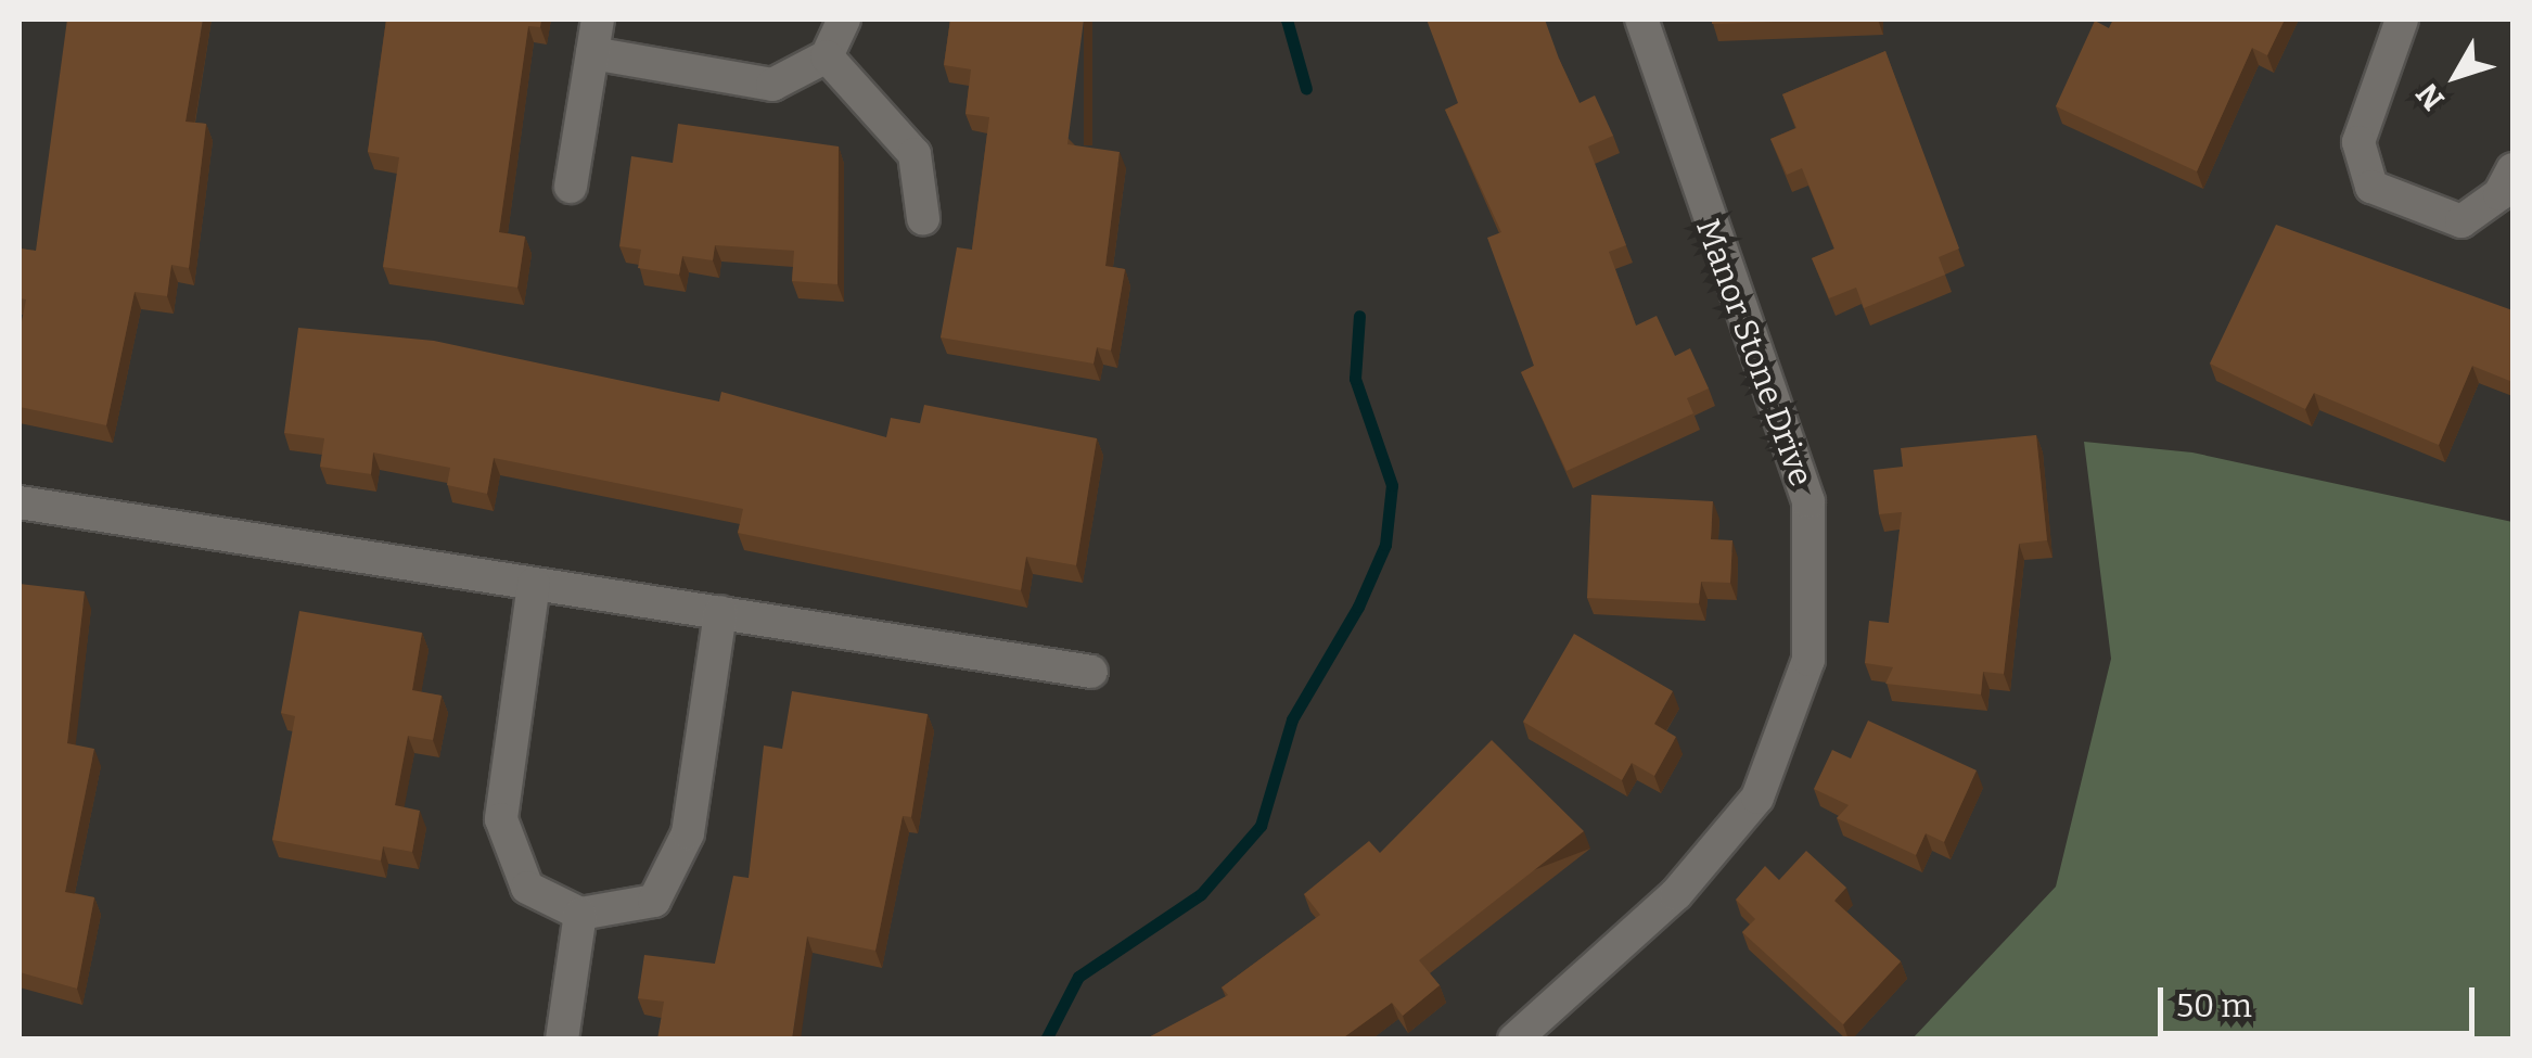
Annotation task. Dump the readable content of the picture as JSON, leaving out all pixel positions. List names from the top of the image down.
{
  "streets": {
    "street": ["Manor Stone Drive"]
  },
  "scale_bar": "50 m",
  "north": "bottom left"
}
